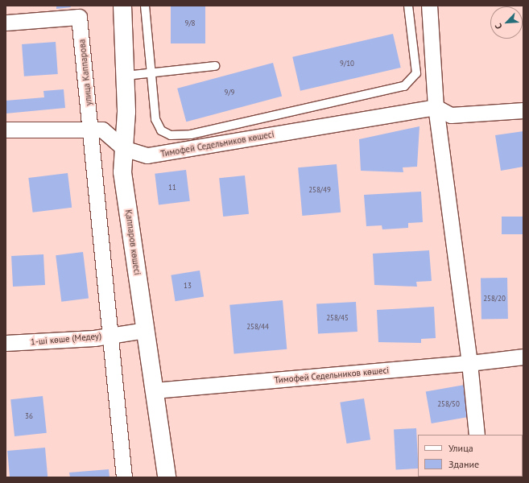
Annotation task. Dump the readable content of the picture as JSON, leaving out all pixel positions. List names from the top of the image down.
{
  "streets": {
    "street": [
      "улица Каппарова",
      "Тимофей Седельников көшесі",
      "Қаппаров көшесі",
      "1-ші көше (Медеу)"
    ]
  },
  "crossings": [
    ["улица Каппарова", "Тимофей Седельников көшесі"],
    ["Тимофей Седельников көшесі", "Қаппаров көшесі"],
    ["Қаппаров көшесі", "1-ші көше (Медеу)"]
  ],
  "house_numbers": [
    "9/8",
    "9/10",
    "9/9",
    "11",
    "258/49",
    "13",
    "258/20",
    "258/45",
    "258/44",
    "258/50",
    "36"
  ],
  "legend": ["Улица", "Здание"],
  "north": "bottom left"
}
